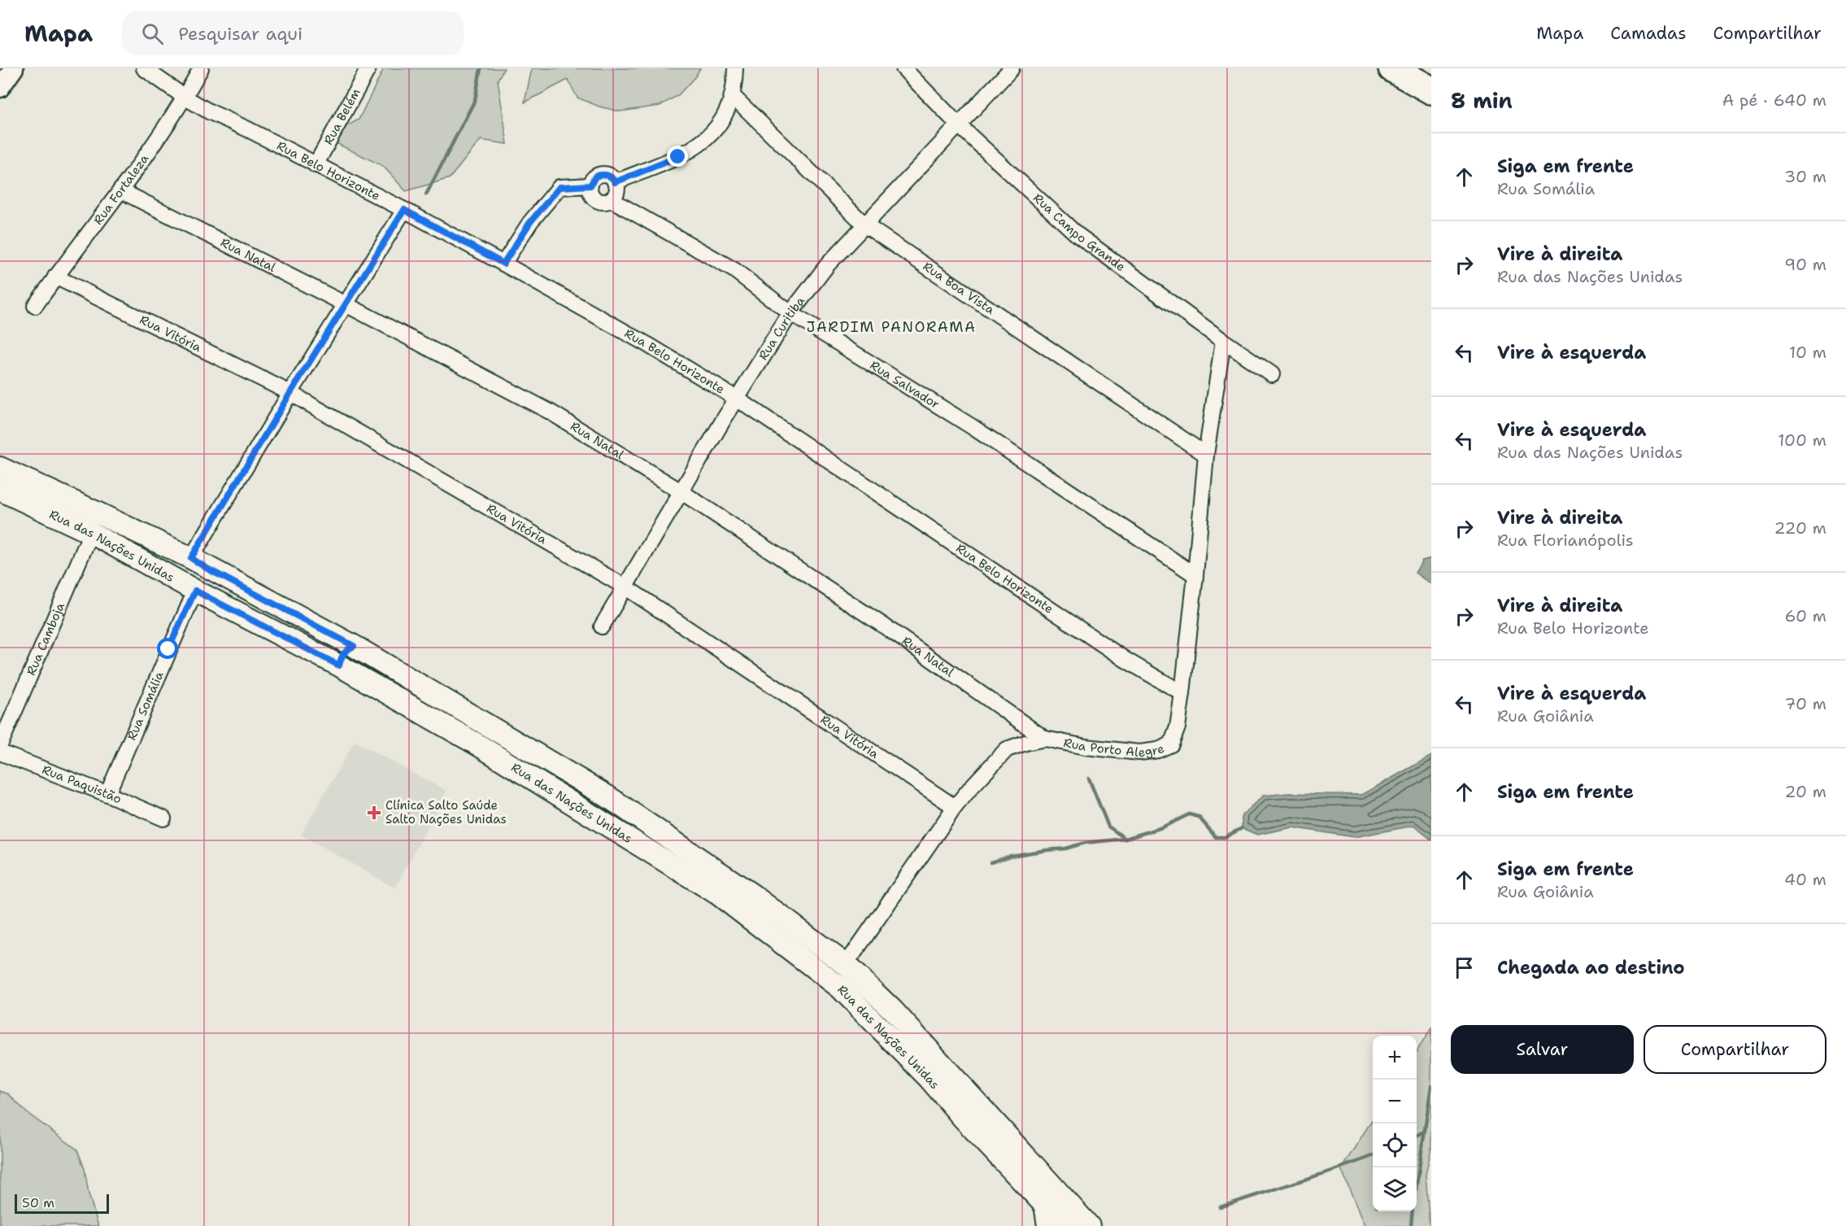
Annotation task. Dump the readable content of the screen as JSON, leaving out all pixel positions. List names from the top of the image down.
{
  "streets": {
    "main road": ["Rua das Nações Unidas"],
    "street": [
      "Rua Belém",
      "Rua Belo Horizonte",
      "Rua Fortaleza",
      "Rua Campo Grande",
      "Rua Natal",
      "Rua Boa Vista",
      "Rua Curitiba",
      "Rua Vitória",
      "Rua Salvador",
      "Rua Camboja",
      "Rua Somália",
      "Rua Porto Alegre",
      "Rua Paquistão"
    ]
  },
  "crossings": [
    ["Rua Belém", "Rua Belo Horizonte"],
    ["Rua Belo Horizonte", "Rua Fortaleza"],
    ["Rua Belo Horizonte", "Rua Curitiba"],
    ["Rua Belo Horizonte", "Rua Porto Alegre"],
    ["Rua Fortaleza", "Rua Natal"],
    ["Rua Fortaleza", "Rua Vitória"],
    ["Rua Campo Grande", "Rua Curitiba"],
    ["Rua Campo Grande", "Rua Porto Alegre"],
    ["Rua Natal", "Rua Curitiba"],
    ["Rua Natal", "Rua Porto Alegre"],
    ["Rua Boa Vista", "Rua Curitiba"],
    ["Rua Boa Vista", "Rua Porto Alegre"],
    ["Rua Curitiba", "Rua Vitória"],
    ["Rua Curitiba", "Rua Salvador"],
    ["Rua Vitória", "Rua Porto Alegre"],
    ["Rua Salvador", "Rua Porto Alegre"],
    ["Rua das Nações Unidas", "Rua Camboja"],
    ["Rua das Nações Unidas", "Rua Somália"],
    ["Rua das Nações Unidas", "Rua Porto Alegre"],
    ["Rua Somália", "Rua Paquistão"]
  ],
  "districts": ["JARDIM PANORAMA"],
  "places": {
    "health": ["Clínica Salto Saúde Salto Nações Unidas"]
  },
  "scale_bar": "50 m",
  "page": {
    "header": "Mapa",
    "search": "Pesquisar aqui",
    "nav": ["Mapa", "Camadas", "Compartilhar"],
    "heading": ["8 min", "A pé · 640 m"],
    "list": [
      ["Siga em frente", "Rua Somália", "30 m"],
      ["Vire à direita", "Rua das Nações Unidas", "90 m"],
      ["Vire à esquerda", "10 m"],
      ["Vire à esquerda", "Rua das Nações Unidas", "100 m"],
      ["Vire à direita", "Rua Florianópolis", "220 m"],
      ["Vire à direita", "Rua Belo Horizonte", "60 m"],
      ["Vire à esquerda", "Rua Goiânia", "70 m"],
      ["Siga em frente", "20 m"],
      ["Siga em frente", "Rua Goiânia", "40 m"],
      "Chegada ao destino"
    ],
    "buttons": ["Salvar", "Compartilhar"],
    "map_buttons": ["+", "−"],
    "scale": "50 m"
  }
}
